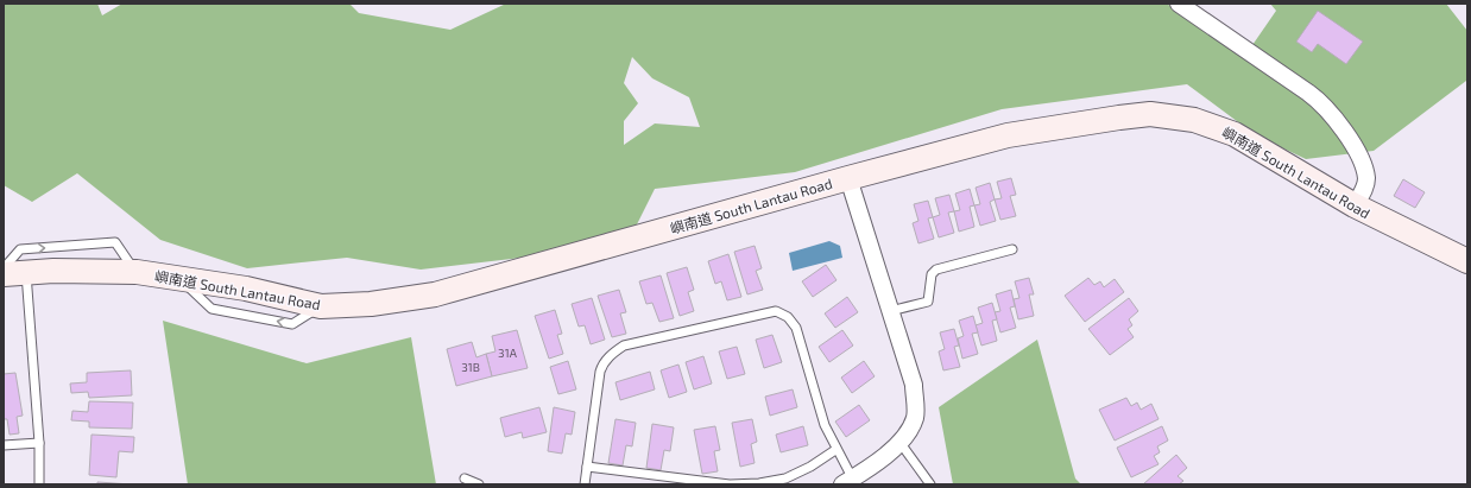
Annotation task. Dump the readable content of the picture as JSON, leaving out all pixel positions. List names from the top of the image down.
{
  "streets": {
    "main road": ["嶼南道 South Lantau Road"]
  },
  "house_numbers": ["31A", "31B"]
}
